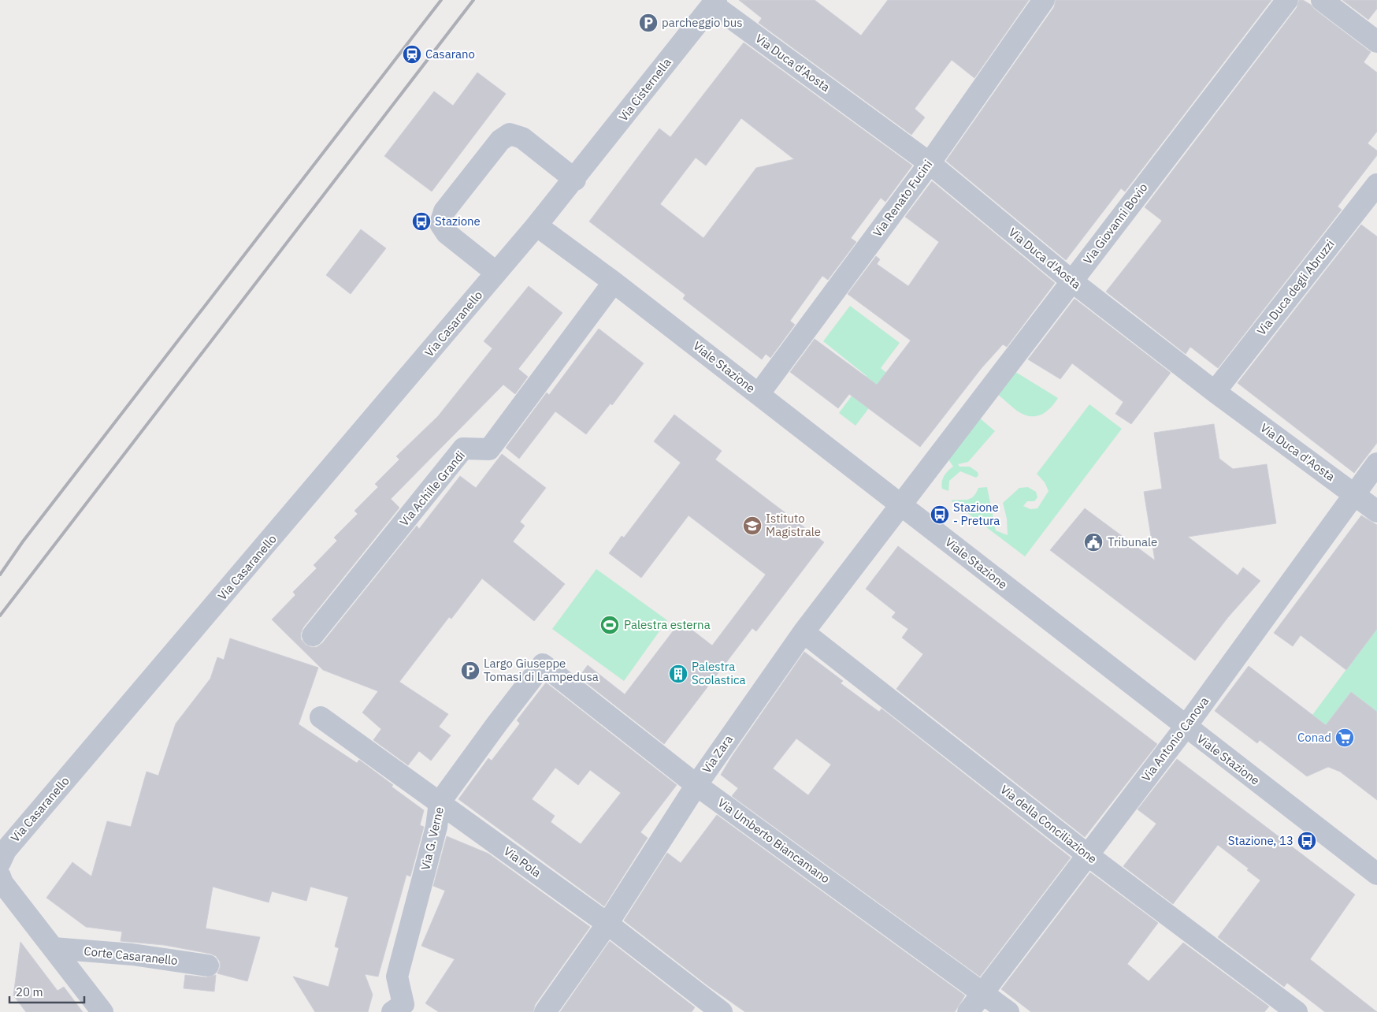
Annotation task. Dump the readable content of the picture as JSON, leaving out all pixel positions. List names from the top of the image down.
{
  "streets": {
    "street": [
      "Via Duca d'Aosta",
      "Via Cisternella",
      "Via Renato Fucini",
      "Via Giovanni Bovio",
      "Via Duca degli Abruzzi",
      "Via Casaranello",
      "Viale Stazione",
      "Via Achille Grandi",
      "Via Antonio Canova",
      "Via Zara",
      "Via della Conciliazione",
      "Via G. Verne",
      "Via Umberto Biancamano",
      "Via Pola",
      "Corte Casaranello"
    ]
  },
  "crossings": [
    ["Via Duca d'Aosta", "Via Cisternella"],
    ["Via Duca d'Aosta", "Via Renato Fucini"],
    ["Via Duca d'Aosta", "Via Giovanni Bovio"],
    ["Via Duca d'Aosta", "Via Duca degli Abruzzi"],
    ["Via Duca d'Aosta", "Via Antonio Canova"],
    ["Via Cisternella", "Via Casaranello"],
    ["Via Cisternella", "Viale Stazione"],
    ["Via Renato Fucini", "Viale Stazione"],
    ["Via Giovanni Bovio", "Viale Stazione"],
    ["Via Giovanni Bovio", "Via Zara"],
    ["Via Casaranello", "Viale Stazione"],
    ["Viale Stazione", "Via Achille Grandi"],
    ["Viale Stazione", "Via Antonio Canova"],
    ["Viale Stazione", "Via Zara"],
    ["Via Antonio Canova", "Via della Conciliazione"],
    ["Via Antonio Canova", "Via Umberto Biancamano"],
    ["Via Zara", "Via della Conciliazione"],
    ["Via Zara", "Via Umberto Biancamano"],
    ["Via Zara", "Via Pola"],
    ["Via G. Verne", "Via Umberto Biancamano"],
    ["Via G. Verne", "Via Pola"]
  ],
  "places": {
    "parking": ["parcheggio bus", "Largo Giuseppe Tomasi di Lampedusa"],
    "station": ["Casarano"],
    "bus stop": ["Stazione", "Stazione - Pretura", "Stazione, 13"],
    "school or university": ["Istituto Magistrale"],
    "public building": ["Tribunale"],
    "sports": ["Palestra esterna"],
    "building": ["Palestra Scolastica"],
    "supermarket": ["Conad"]
  },
  "scale_bar": "20 m"
}
